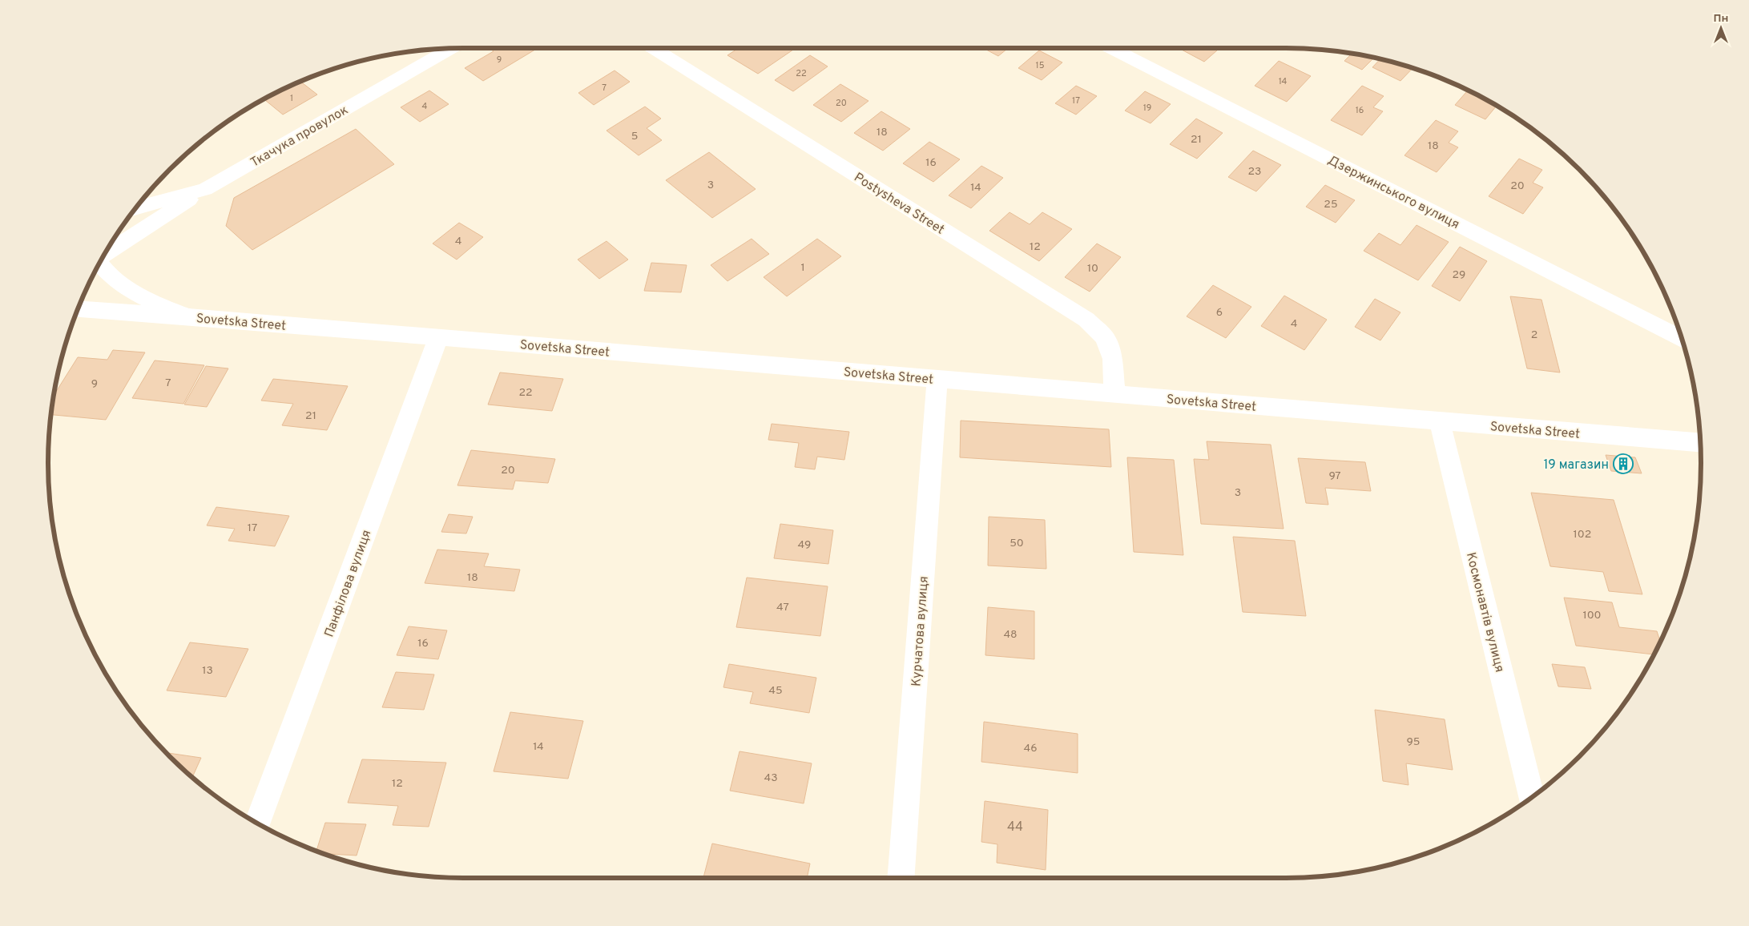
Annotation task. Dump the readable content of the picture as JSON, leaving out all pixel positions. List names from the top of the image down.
{
  "streets": {
    "street": [
      "Ткачука провулок",
      "Дзержинського вулиця",
      "Postysheva Street",
      "Sovetska Street",
      "Панфілова вулиця",
      "Космонавтів вулиця",
      "Курчатова вулиця"
    ]
  },
  "crossings": [
    ["Postysheva Street", "Sovetska Street"],
    ["Sovetska Street", "Панфілова вулиця"],
    ["Sovetska Street", "Космонавтів вулиця"],
    ["Sovetska Street", "Курчатова вулиця"]
  ],
  "places": {
    "building": ["19 магазин"]
  },
  "house_numbers": [
    "9",
    "15",
    "22",
    "14",
    "7",
    "1",
    "17",
    "20",
    "4",
    "19",
    "16",
    "18",
    "5",
    "21",
    "18",
    "16",
    "23",
    "3",
    "20",
    "14",
    "25",
    "4",
    "12",
    "1",
    "10",
    "29",
    "6",
    "4",
    "2",
    "7",
    "9",
    "22",
    "21",
    "20",
    "97",
    "3",
    "17",
    "102",
    "50",
    "49",
    "18",
    "47",
    "100",
    "48",
    "16",
    "13",
    "45",
    "95",
    "14",
    "46",
    "43",
    "12",
    "44"
  ],
  "north": "top"
}
